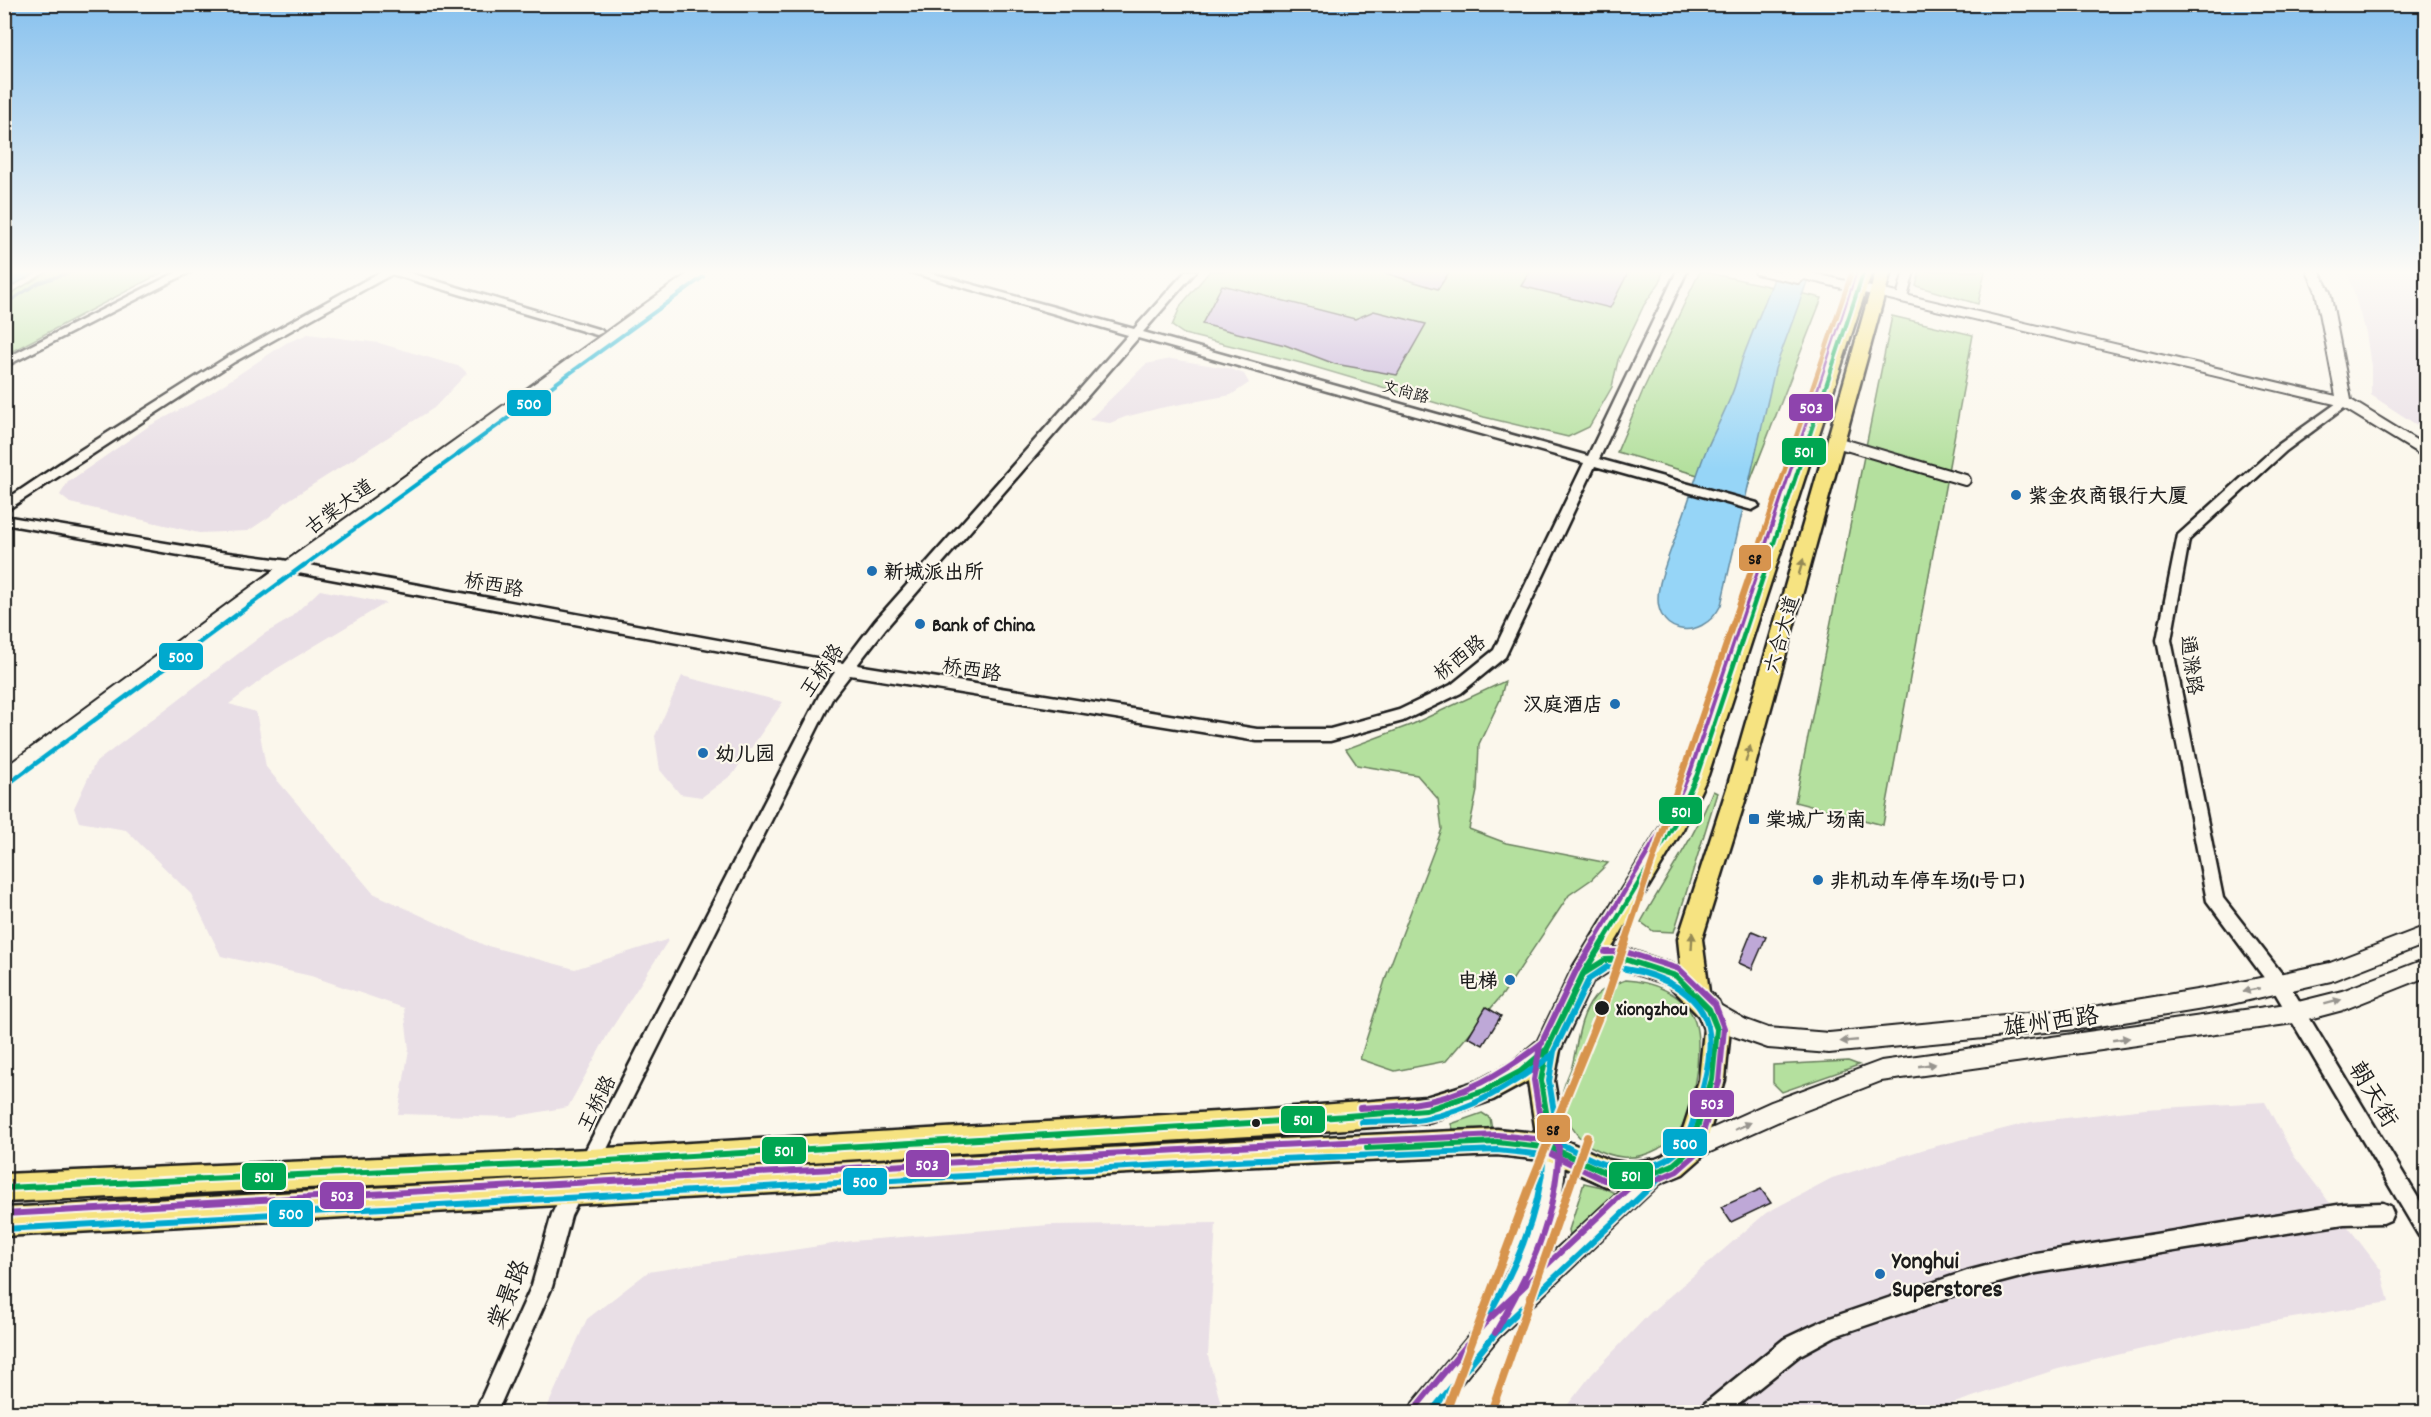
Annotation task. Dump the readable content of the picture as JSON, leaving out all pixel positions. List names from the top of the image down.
{
  "streets": {
    "highway": ["六合大道"],
    "main road": ["古棠大道", "雄州西路"],
    "street": [
      "文尚路",
      "桥西路",
      "通滁路",
      "王桥路",
      "朝天街",
      "棠景路"
    ]
  },
  "crossings": [
    ["文尚路", "桥西路"],
    ["古棠大道", "桥西路"],
    ["桥西路", "王桥路"],
    ["六合大道", "雄州西路"],
    ["通滁路", "雄州西路"],
    ["通滁路", "朝天街"],
    ["雄州西路", "朝天街"]
  ],
  "places": {
    "other": [
      "紫金农商银行大厦",
      "新城派出所",
      "Bank of China",
      "汉庭酒店",
      "幼儿园",
      "非机动车停车场(1号口)",
      "电梯",
      "Xiongzhou",
      "Yonghui Superstores"
    ],
    "transit": ["棠城广场南"]
  },
  "lines": [
    "transit line S8",
    "transit line 501",
    "transit line 500",
    "transit line 503"
  ]
}
